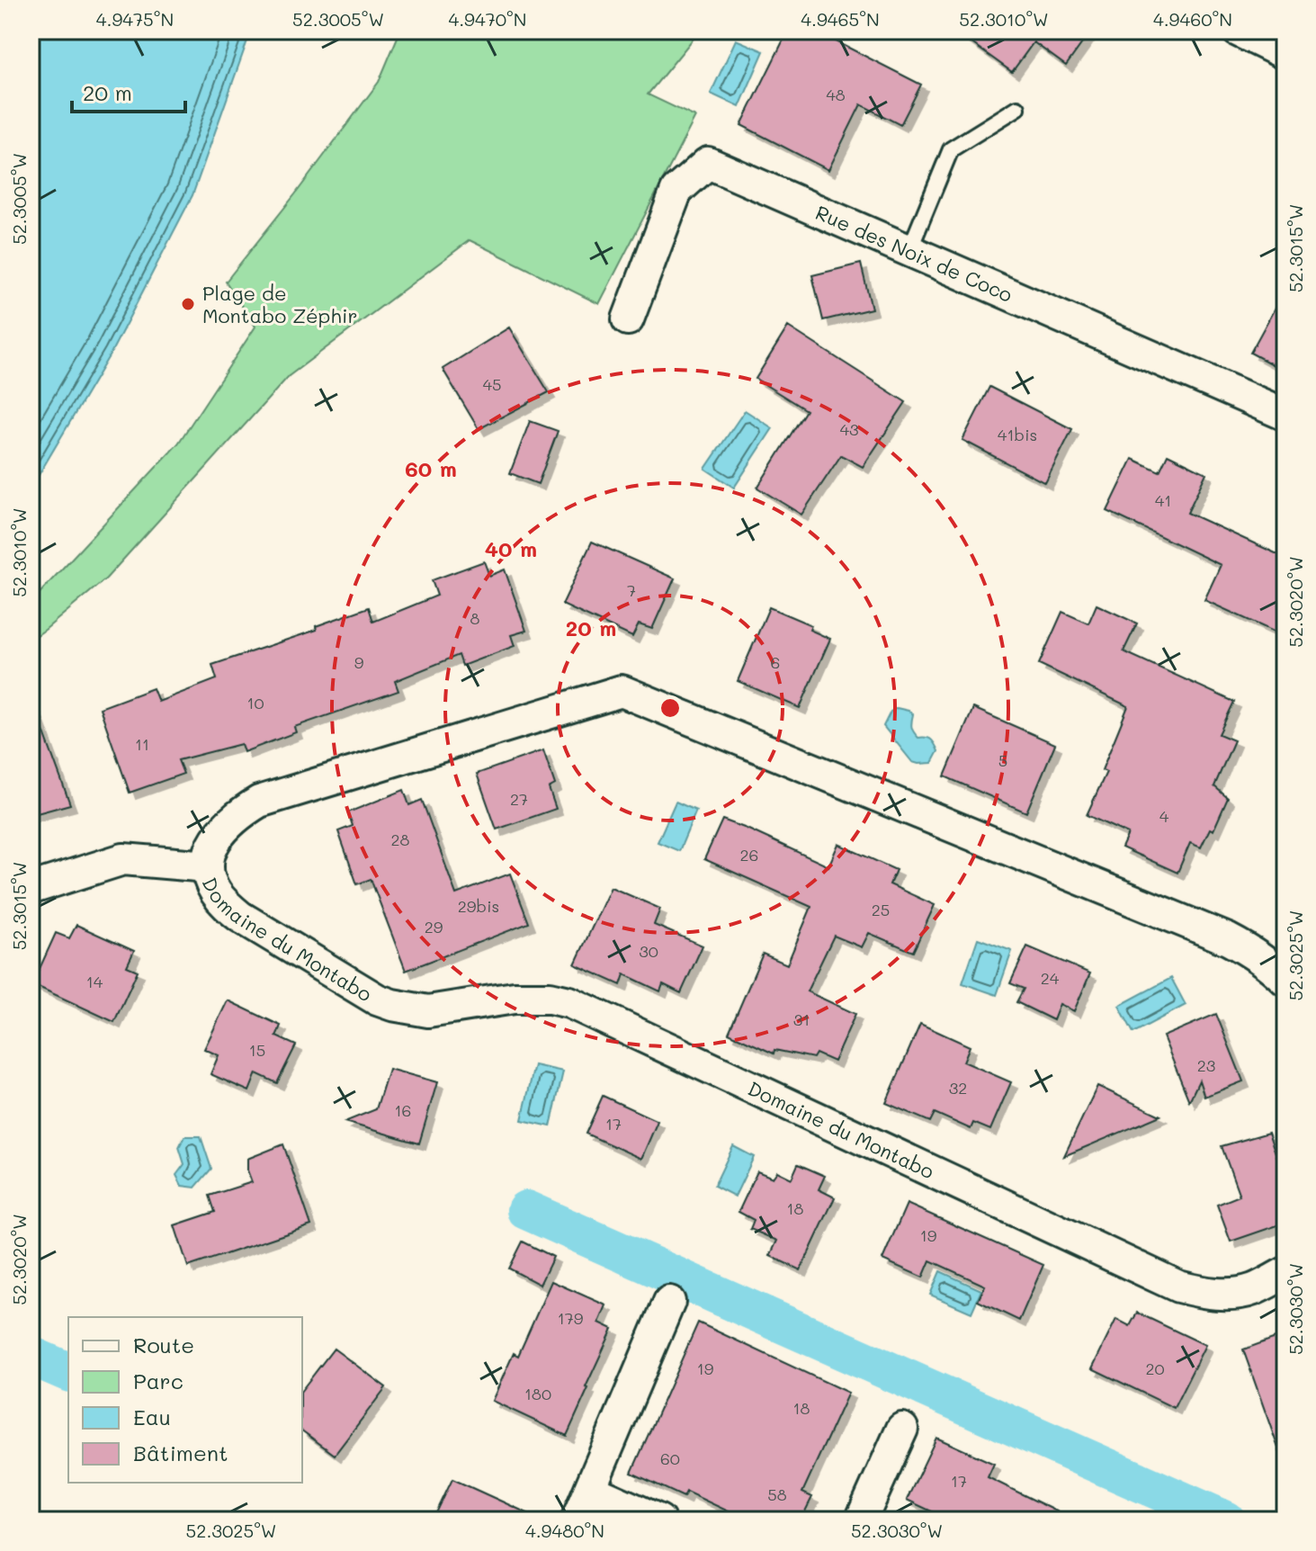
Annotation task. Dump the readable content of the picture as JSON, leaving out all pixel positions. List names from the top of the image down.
{
  "streets": {
    "street": ["Rue des Noix de Coco", "Domaine du Montabo"]
  },
  "places": ["Plage de Montabo Zéphir"],
  "house_numbers": [
    "48",
    "45",
    "43",
    "41bis",
    "41",
    "7",
    "8",
    "9",
    "6",
    "10",
    "11",
    "5",
    "27",
    "4",
    "28",
    "26",
    "29bis",
    "25",
    "29",
    "30",
    "24",
    "14",
    "31",
    "15",
    "23",
    "32",
    "16",
    "17",
    "18",
    "19",
    "179",
    "19",
    "20",
    "180",
    "18",
    "60",
    "17",
    "58"
  ],
  "legend": [
    "Route",
    "Parc",
    "Eau",
    "Bâtiment"
  ],
  "scale_bar": "20 m",
  "coordinates": [
    "4.9475°N",
    "52.3005°W",
    "4.9470°N",
    "4.9465°N",
    "52.3010°W",
    "4.9460°N",
    "52.3015°W",
    "52.3020°W",
    "52.3025°W",
    "52.3030°W",
    "4.9480°N"
  ],
  "rings": ["60 m", "40 m", "20 m"]
}
